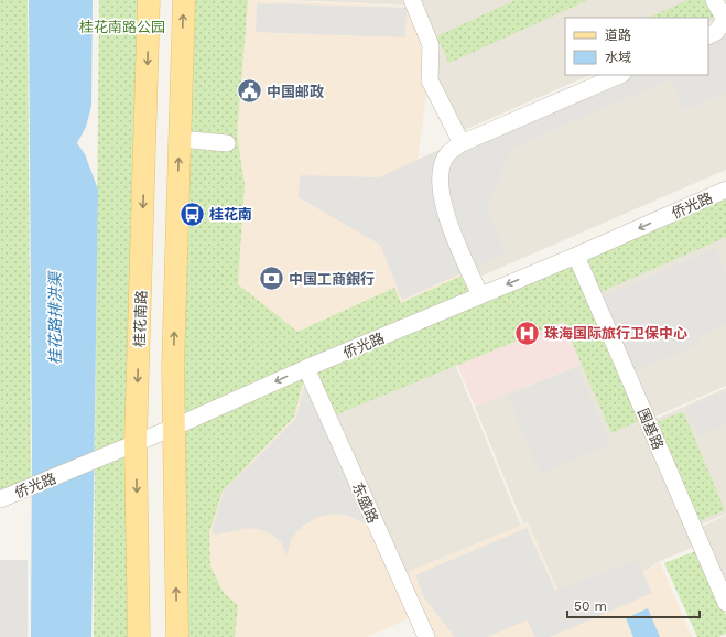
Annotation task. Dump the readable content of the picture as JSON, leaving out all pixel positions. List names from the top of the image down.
{
  "streets": {
    "main road": ["桂花南路"],
    "street": ["侨光路", "围基路", "东盛路"]
  },
  "crossings": [
    ["侨光路", "桂花南路"],
    ["侨光路", "围基路"],
    ["侨光路", "东盛路"]
  ],
  "water": ["桂花路排洪渠"],
  "parks": ["桂花南路公园"],
  "places": {
    "public building": ["中国邮政"],
    "bus stop": ["桂花南"],
    "bank": ["中国工商銀行"],
    "hospital": ["珠海国际旅行卫保中心"]
  },
  "legend": ["道路", "水域"],
  "scale_bar": "50 m"
}
